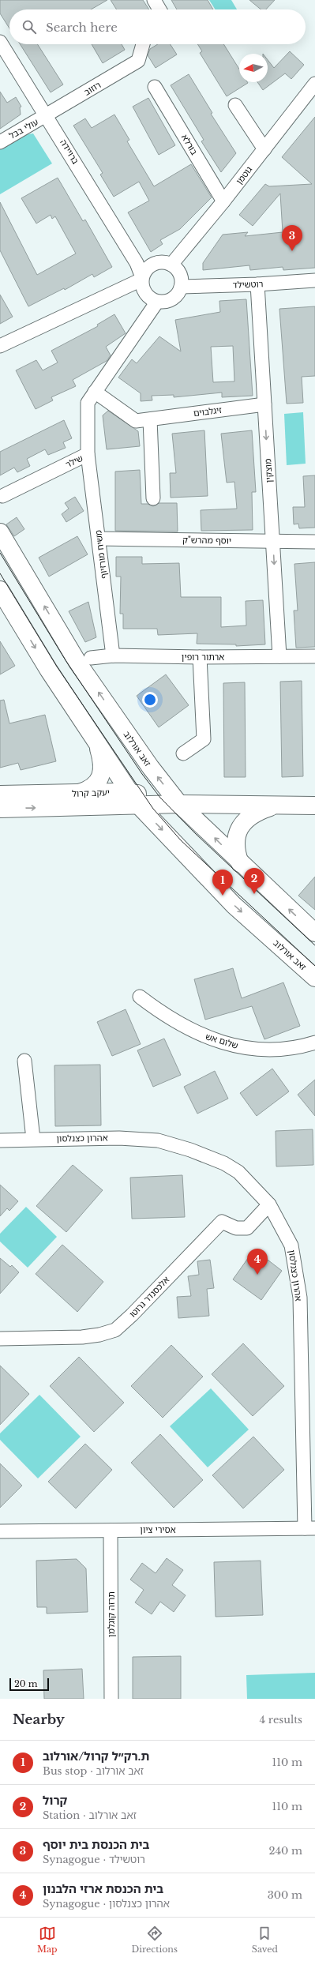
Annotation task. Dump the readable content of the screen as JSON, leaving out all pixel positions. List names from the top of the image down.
{
  "streets": {
    "main road": ["זאב אורלוב", "יעקב קרול"],
    "street": [
      "רוזוב",
      "עולי בבל",
      "בורלא",
      "ברויידה",
      "גוטמן",
      "רוטשילד",
      "זיגלבוים",
      "שילר",
      "מוצקין",
      "יוסף מהרש\"ק",
      "משיח מורזיוף",
      "ארתור רופין",
      "שלום אש",
      "אהרון כצנלסון",
      "אלכסנדר גרוטו",
      "אסירי ציון",
      "תרזה קוגלמן"
    ]
  },
  "crossings": [
    ["רוזוב", "עולי בבל"],
    ["רוזוב", "ברויידה"],
    ["עולי בבל", "ברויידה"],
    ["בורלא", "גוטמן"],
    ["ברויידה", "גוטמן"],
    ["ברויידה", "רוטשילד"],
    ["גוטמן", "רוטשילד"],
    ["רוטשילד", "מוצקין"],
    ["זיגלבוים", "שילר"],
    ["זיגלבוים", "מוצקין"],
    ["שילר", "משיח מורזיוף"],
    ["מוצקין", "יוסף מהרש\"ק"],
    ["מוצקין", "ארתור רופין"],
    ["יוסף מהרש\"ק", "משיח מורזיוף"],
    ["משיח מורזיוף", "ארתור רופין"],
    ["זאב אורלוב", "יעקב קרול"],
    ["אהרון כצנלסון", "אלכסנדר גרוטו"],
    ["אהרון כצנלסון", "אסירי ציון"],
    ["אסירי ציון", "תרזה קוגלמן"]
  ],
  "scale_bar": "20 m",
  "north": "left",
  "page": {
    "search": "Search here",
    "pins": [
      "3",
      "2",
      "1",
      "4"
    ],
    "scale": "20 m",
    "heading": ["Nearby", "4 results"],
    "list": [
      {
        "mark": "1",
        "name": "ת.רק״ל קרול/אורלוב",
        "note": "Bus stop · זאב אורלוב",
        "value": "110 m"
      },
      {
        "mark": "2",
        "name": "קרול",
        "note": "Station · זאב אורלוב",
        "value": "110 m"
      },
      {
        "mark": "3",
        "name": "בית הכנסת בית יוסף",
        "note": "Synagogue · רוטשילד",
        "value": "240 m"
      },
      {
        "mark": "4",
        "name": "בית הכנסת ארזי הלבנון",
        "note": "Synagogue · אהרון כצנלסון",
        "value": "300 m"
      }
    ],
    "nav": ["Map", "Directions", "Saved"]
  }
}
